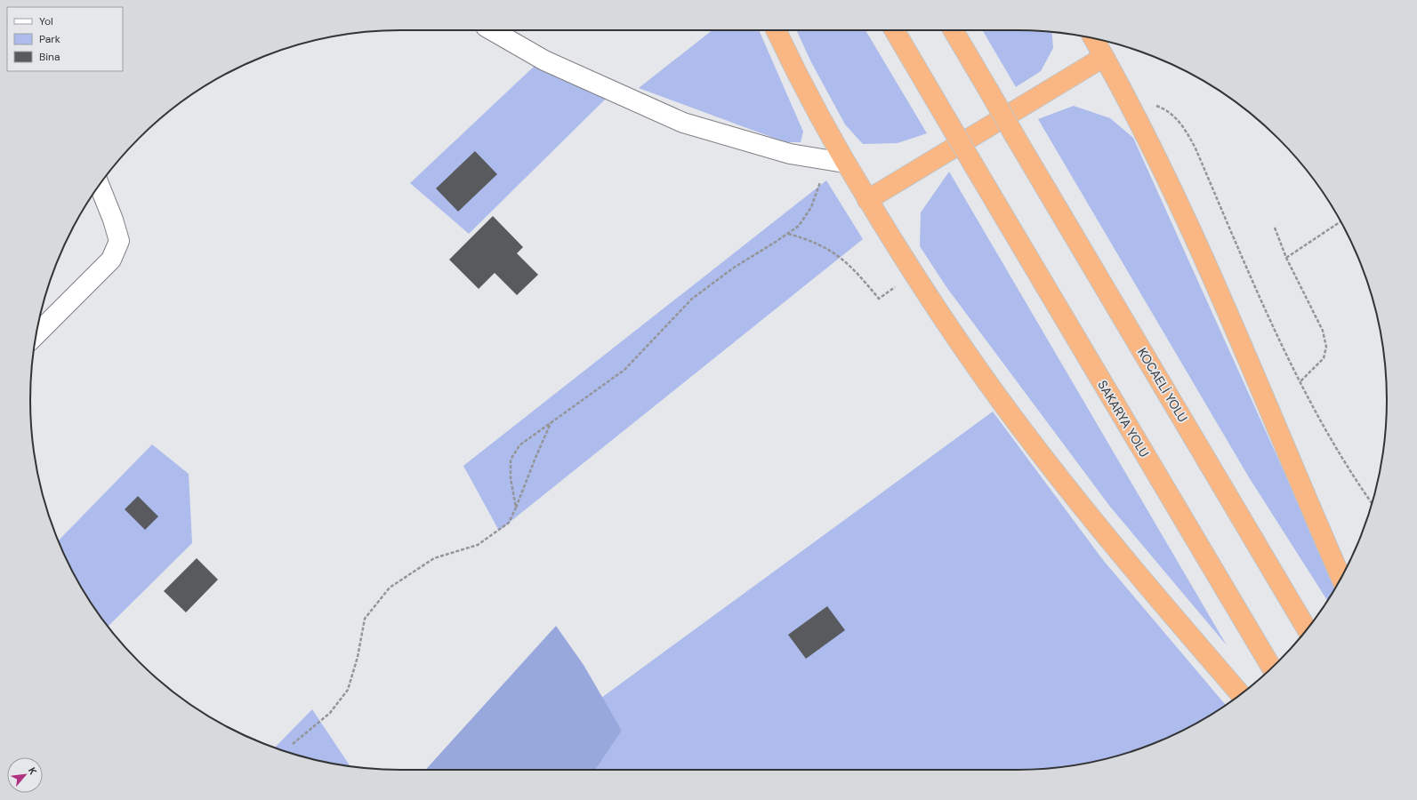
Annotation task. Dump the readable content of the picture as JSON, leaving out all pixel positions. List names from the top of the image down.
{
  "streets": {
    "highway": ["KOCAELİ YOLU", "SAKARYA YOLU"]
  },
  "legend": ["Yol", "Park", "Bina"],
  "north": "top right"
}
